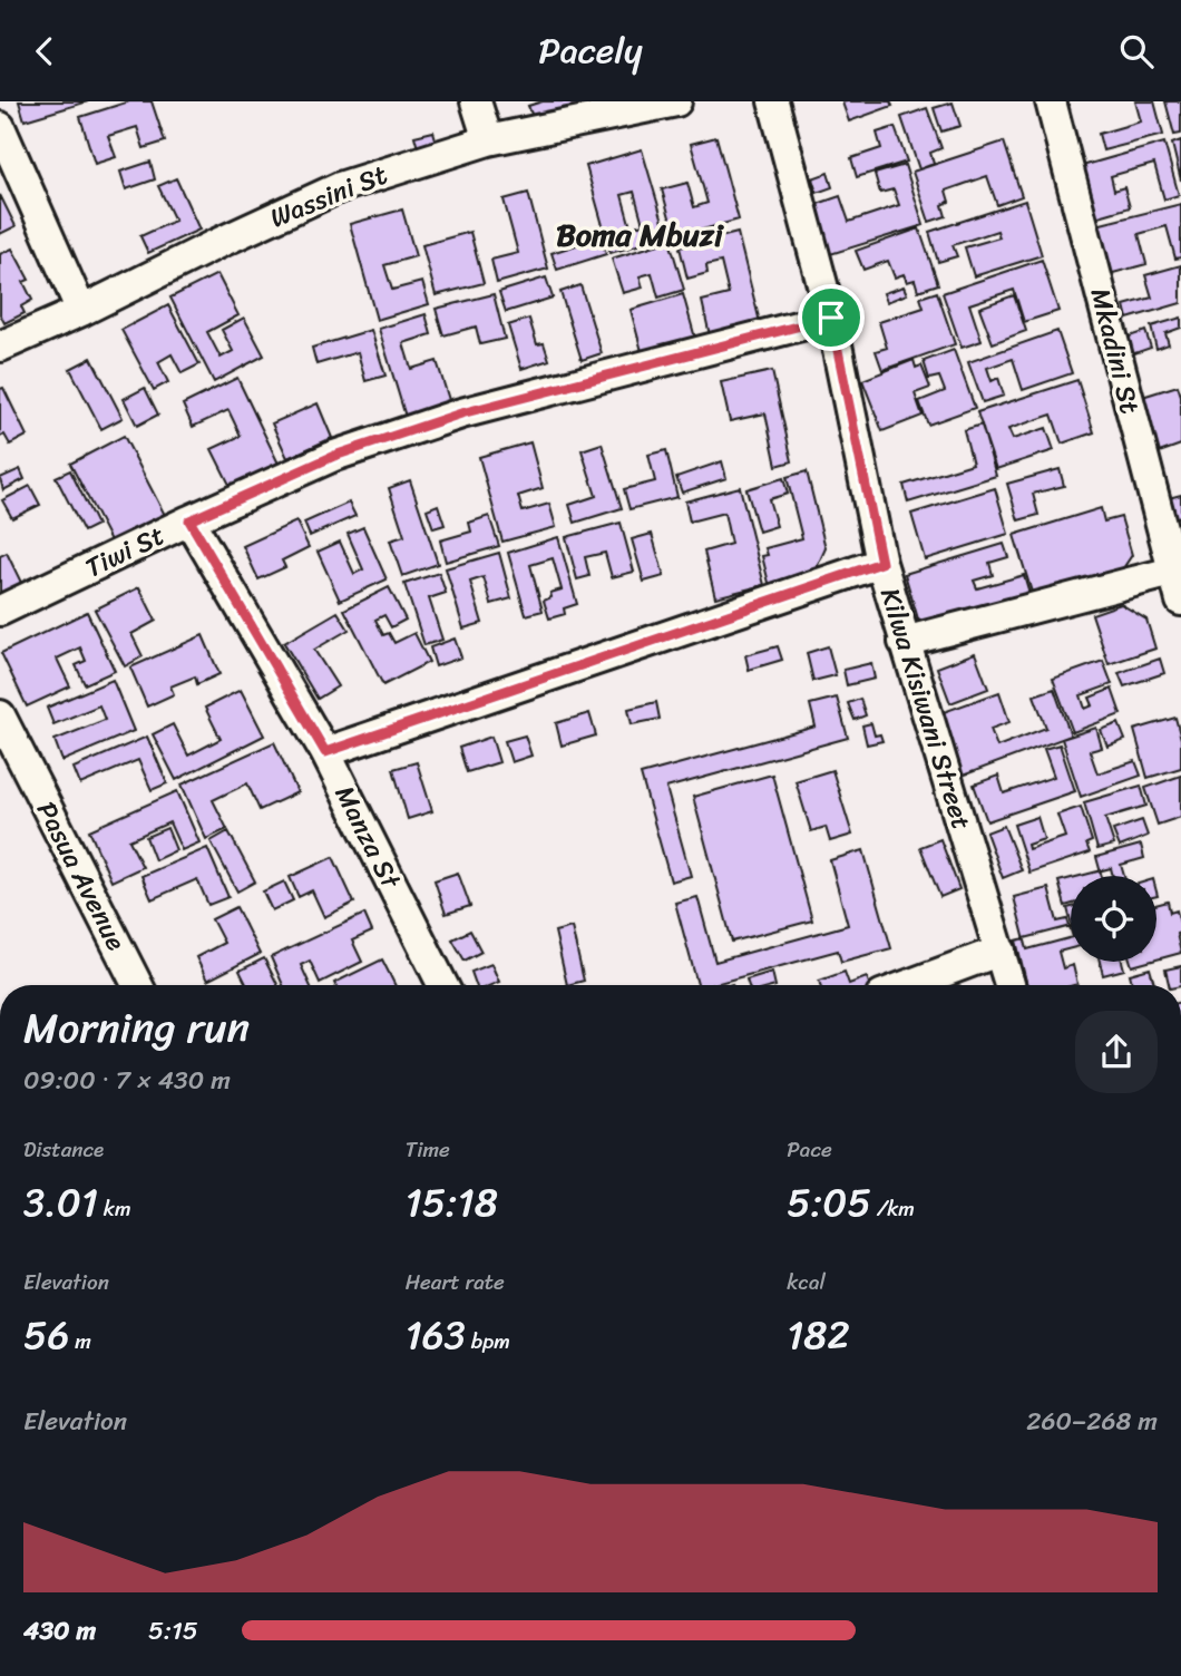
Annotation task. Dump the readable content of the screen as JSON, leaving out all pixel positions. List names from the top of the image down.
{
  "streets": {
    "street": [
      "Wassini St",
      "Mkadini St",
      "Tiwi St",
      "Kilwa Kisiwani Street",
      "Manza St",
      "Pasua Avenue"
    ]
  },
  "crossings": [
    ["Tiwi St", "Kilwa Kisiwani Street"],
    ["Tiwi St", "Manza St"]
  ],
  "districts": ["Boma Mbuzi"],
  "page": {
    "header": "Pacely",
    "heading": ["Morning run", "09:00 · 7 × 430 m"],
    "stats": [
      ["Distance", "3.01 km"],
      ["Time", "15:18"],
      ["Pace", "5:05 /km"],
      ["Elevation", "56 m"],
      ["Heart rate", "163 bpm"],
      ["kcal", "182"]
    ],
    "chart": ["Elevation", "260–268 m"],
    "list": [
      {
        "name": "430 m",
        "note": "5:15"
      }
    ]
  }
}
